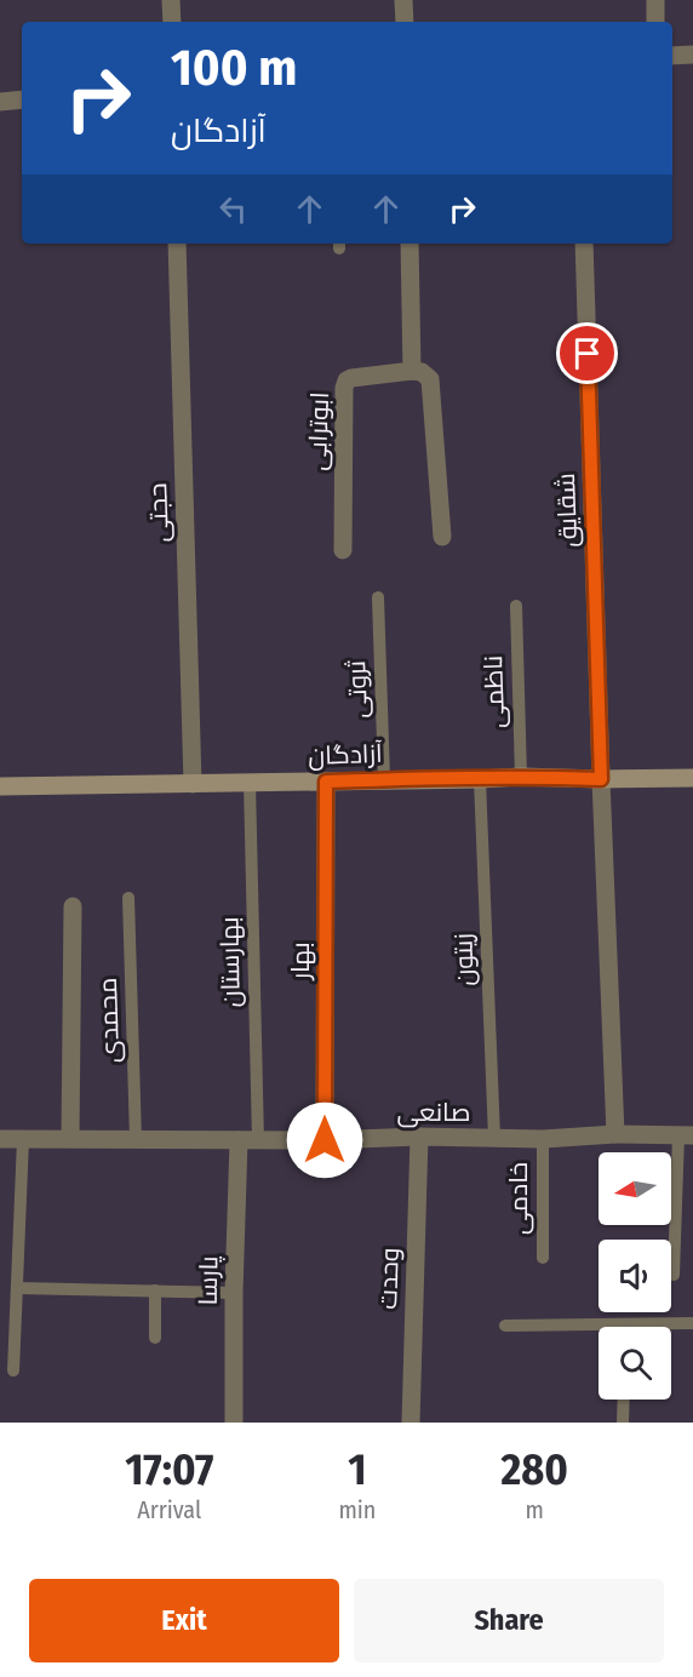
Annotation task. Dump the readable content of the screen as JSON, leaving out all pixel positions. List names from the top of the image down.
{
  "streets": {
    "street": [
      "ابوترابی",
      "شقایق",
      "حجتی",
      "آزادگان",
      "بهار",
      "صانعی",
      "وحدت",
      "پارسا"
    ],
    "lane": [
      "ثروتی",
      "ناظمی",
      "زیتون",
      "بهارستان",
      "محمدی",
      "خادمی"
    ]
  },
  "crossings": [
    ["شقایق", "آزادگان"],
    ["شقایق", "صانعی"],
    ["حجتی", "آزادگان"],
    ["ثروتی", "آزادگان"],
    ["ناظمی", "آزادگان"],
    ["آزادگان", "زیتون"],
    ["آزادگان", "بهار"],
    ["آزادگان", "بهارستان"],
    ["زیتون", "صانعی"],
    ["بهار", "صانعی"],
    ["بهارستان", "صانعی"],
    ["محمدی", "صانعی"],
    ["صانعی", "خادمی"],
    ["صانعی", "وحدت"],
    ["صانعی", "پارسا"]
  ],
  "north": "left",
  "page": {
    "turn": ["100 m", "آزادگان"],
    "eta": [
      "17:07",
      "Arrival",
      "1",
      "min",
      "280",
      "m"
    ],
    "buttons": ["Exit", "Share"]
  }
}
